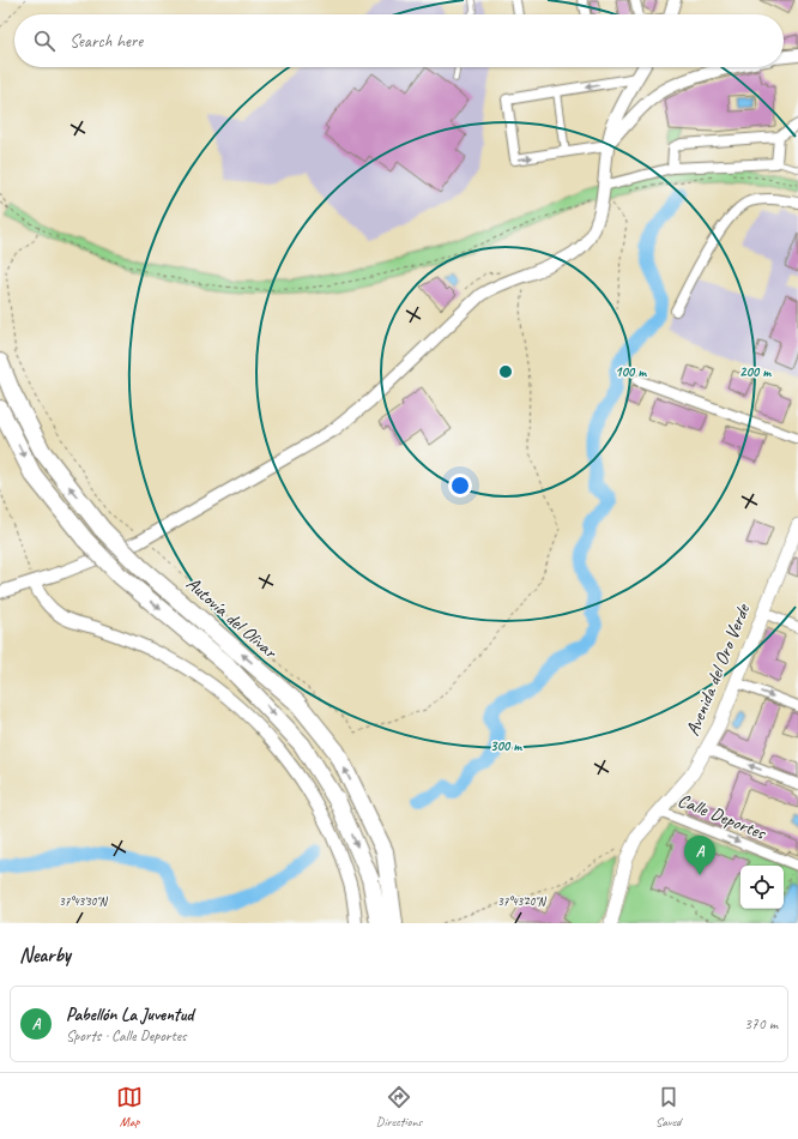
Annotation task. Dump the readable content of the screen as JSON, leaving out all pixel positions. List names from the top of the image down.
{
  "streets": {
    "highway": ["Autovía del Olivar"],
    "main road": ["Avenida del Oro Verde"],
    "street": ["Calle Deportes"]
  },
  "crossings": [
    ["Avenida del Oro Verde", "Calle Deportes"]
  ],
  "page": {
    "search": "Search here",
    "pins": "A",
    "heading": "Nearby",
    "list": [
      {
        "mark": "A",
        "name": "Pabellón La Juventud",
        "note": "Sports · Calle Deportes",
        "value": "370 m"
      }
    ],
    "nav": ["Map", "Directions", "Saved"]
  },
  "coordinates": ["37°43'30\"N", "37°43'20\"N"],
  "rings": ["100 m", "200 m", "300 m"]
}
